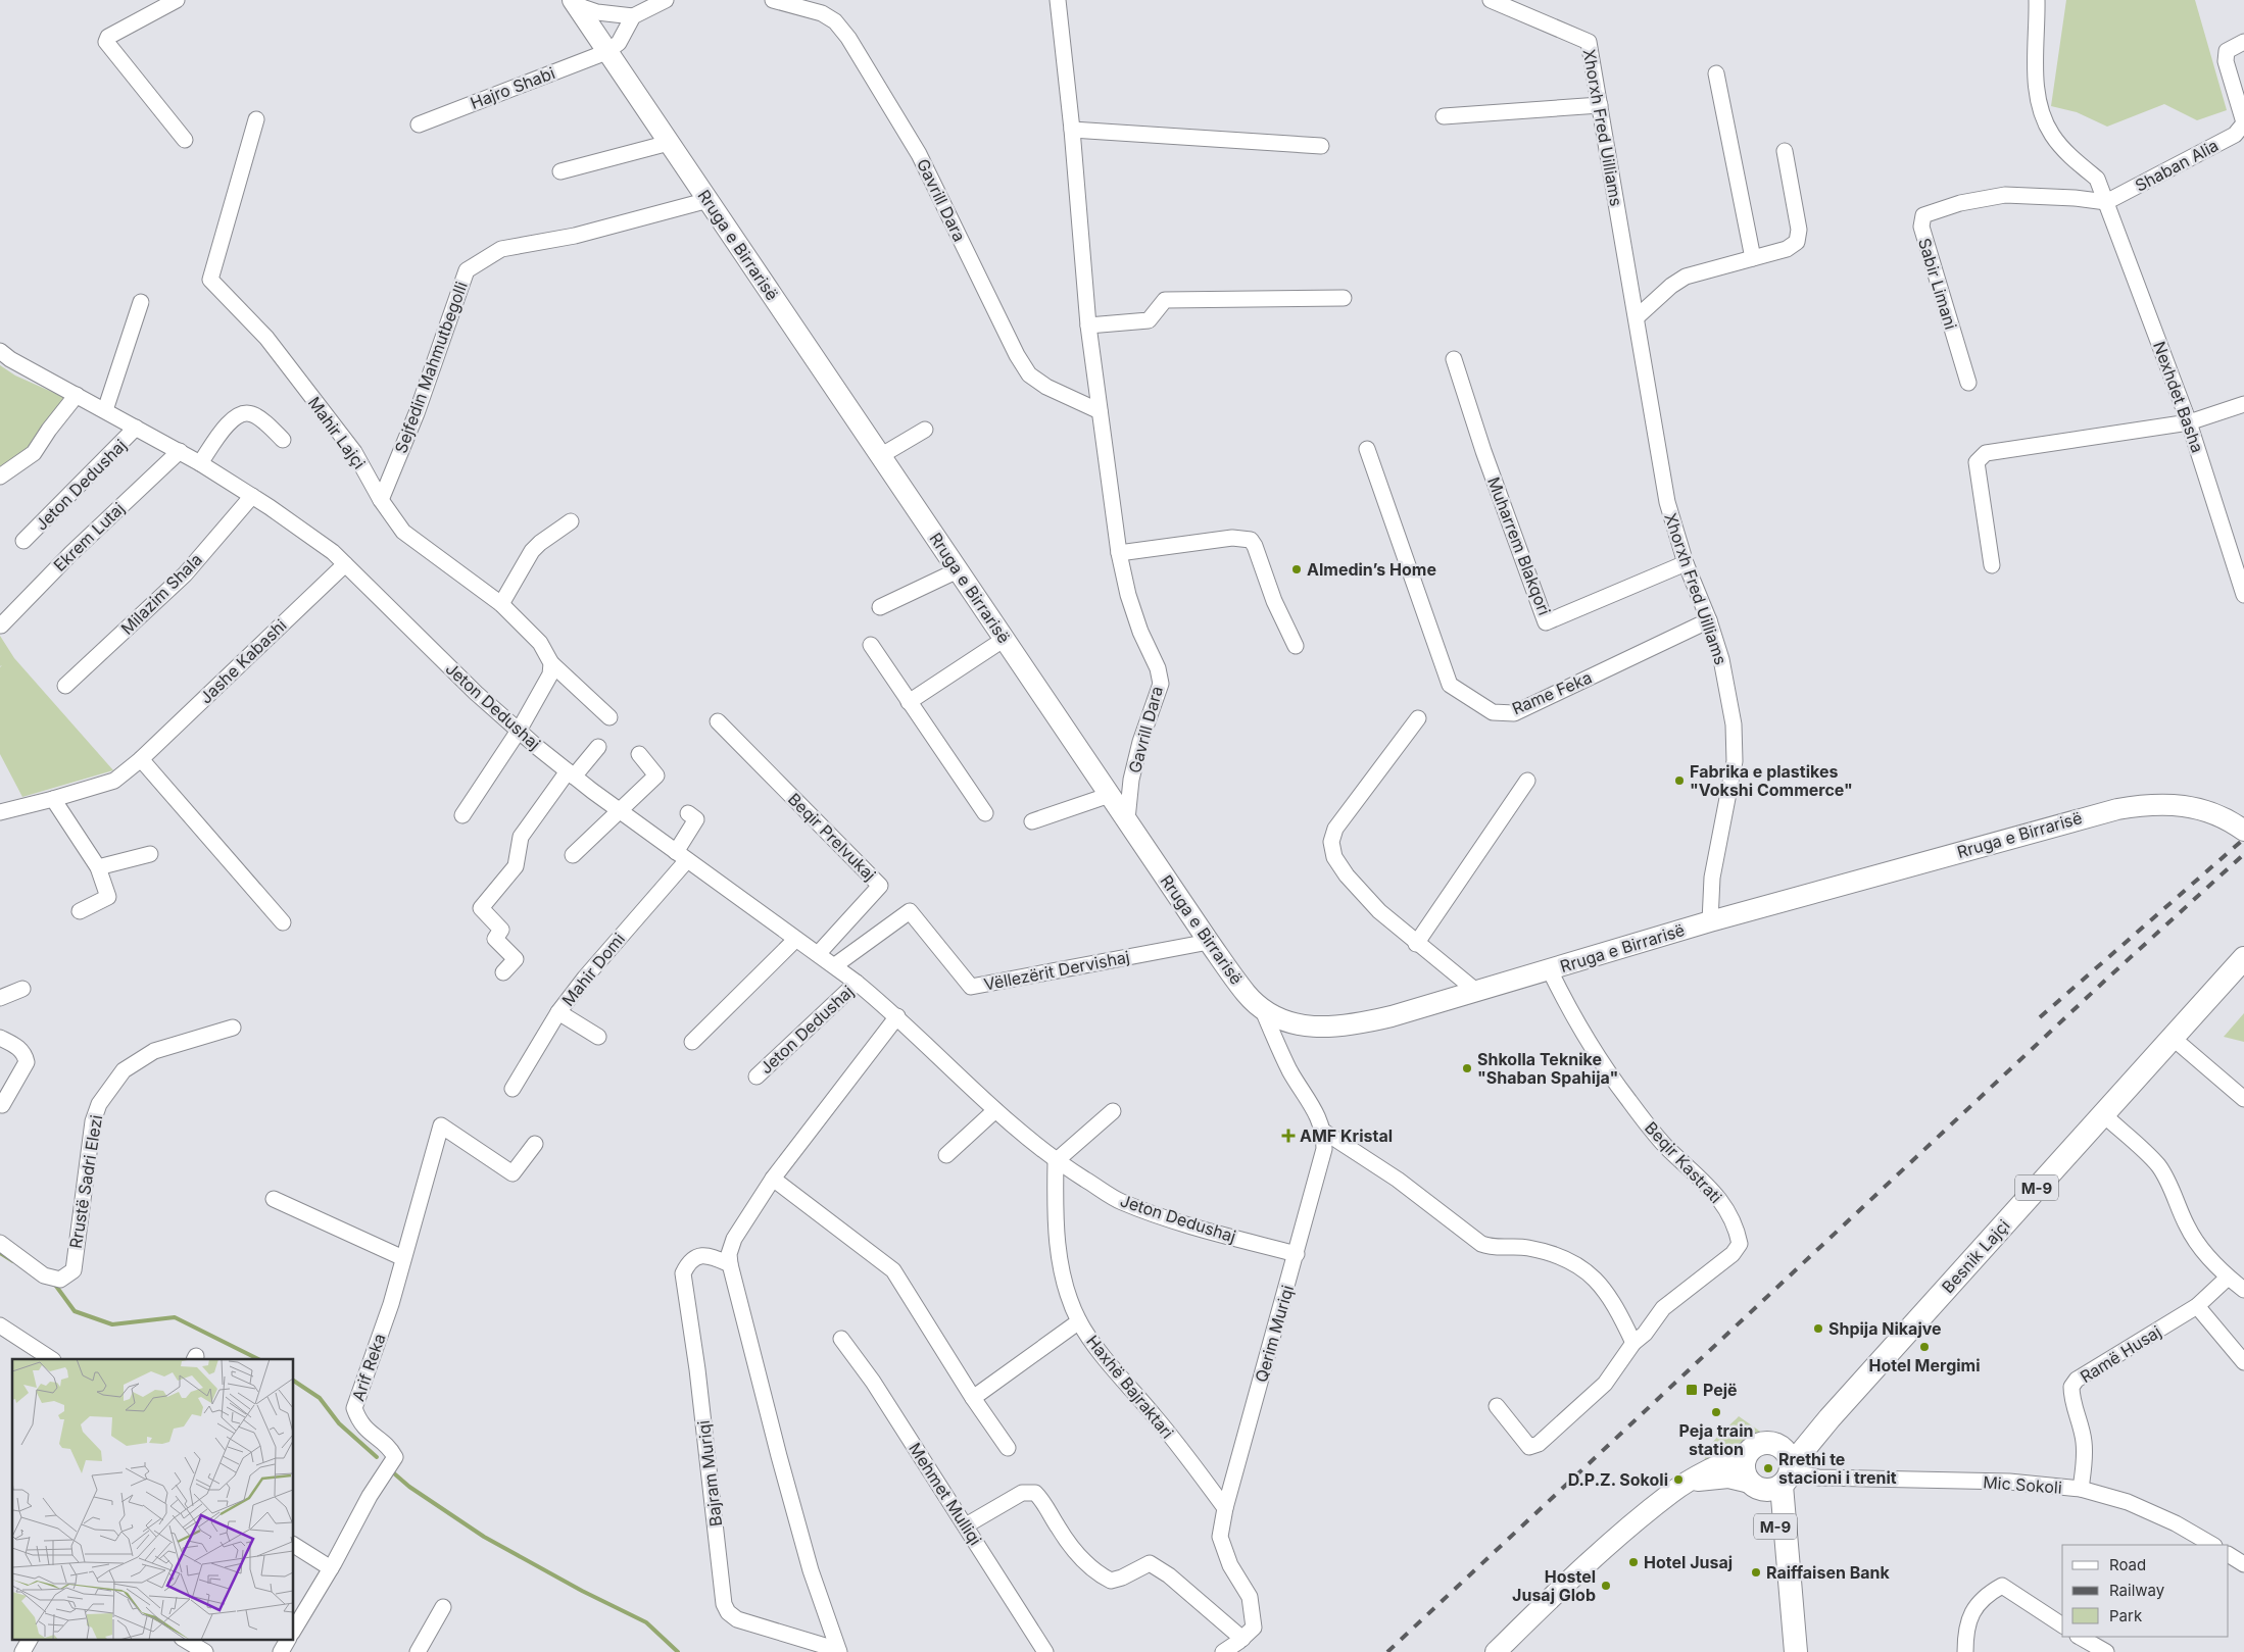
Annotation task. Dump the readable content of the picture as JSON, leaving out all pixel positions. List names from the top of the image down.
{
  "streets": {
    "main road": ["M-9", "Besnik Lajçi"],
    "street": [
      "Hajro Shabi",
      "Xhorxh Fred Uilliams",
      "Shaban Alia",
      "Gavrill Dara",
      "Rruga e Birrarisë",
      "Sabir Limani",
      "Sejfedin Mahmutbegolli",
      "Nexhdet Basha",
      "Mahir Lajçi",
      "Jeton Dedushaj",
      "Ekrem Lutaj",
      "Muharrem Blakqori",
      "Milazim Shala",
      "Jashe Kabashi",
      "Rame Feka",
      "Beqir Prelvukaj",
      "Mahir Domi",
      "Vëllezërit Dervishaj",
      "Beqir Kastrati",
      "Rrustë Sadri Elezi",
      "Qerim Muriqi",
      "Ramë Husaj",
      "Arif Reka",
      "Haxhë Bajraktari",
      "Bajram Muriqi",
      "Mic Sokoli",
      "Mehmet Mulliqi"
    ]
  },
  "crossings": [
    ["Hajro Shabi", "Rruga e Birrarisë"],
    ["Xhorxh Fred Uilliams", "Rruga e Birrarisë"],
    ["Xhorxh Fred Uilliams", "Muharrem Blakqori"],
    ["Xhorxh Fred Uilliams", "Rame Feka"],
    ["Shaban Alia", "Sabir Limani"],
    ["Shaban Alia", "Nexhdet Basha"],
    ["Gavrill Dara", "Rruga e Birrarisë"],
    ["Rruga e Birrarisë", "Sejfedin Mahmutbegolli"],
    ["Rruga e Birrarisë", "Vëllezërit Dervishaj"],
    ["Rruga e Birrarisë", "Beqir Kastrati"],
    ["Sabir Limani", "Nexhdet Basha"],
    ["Sejfedin Mahmutbegolli", "Mahir Lajçi"],
    ["Jeton Dedushaj", "Ekrem Lutaj"],
    ["Jeton Dedushaj", "Milazim Shala"],
    ["Jeton Dedushaj", "Jashe Kabashi"],
    ["Jeton Dedushaj", "Beqir Prelvukaj"],
    ["Jeton Dedushaj", "Mahir Domi"],
    ["Jeton Dedushaj", "Vëllezërit Dervishaj"],
    ["Jeton Dedushaj", "Qerim Muriqi"],
    ["Jeton Dedushaj", "Haxhë Bajraktari"],
    ["Jeton Dedushaj", "Bajram Muriqi"],
    ["M-9", "Besnik Lajçi"],
    ["M-9", "Mic Sokoli"],
    ["Besnik Lajçi", "Mic Sokoli"],
    ["Qerim Muriqi", "Haxhë Bajraktari"],
    ["Ramë Husaj", "Mic Sokoli"]
  ],
  "places": {
    "other": [
      "Almedin’s Home",
      "Fabrika e plastikes \"Vokshi Commerce\"",
      "Shkolla Teknike \"Shaban Spahija\"",
      "Shpija Nikajve",
      "Hotel Mergimi",
      "Peja train station",
      "Rrethi te stacioni i trenit",
      "D.P.Z. Sokoli",
      "Hotel Jusaj",
      "Raiffaisen Bank",
      "Hostel Jusaj Glob"
    ],
    "health": ["AMF Kristal"],
    "transit": ["Pejë"]
  },
  "legend": ["Road", "Railway", "Park"]
}
